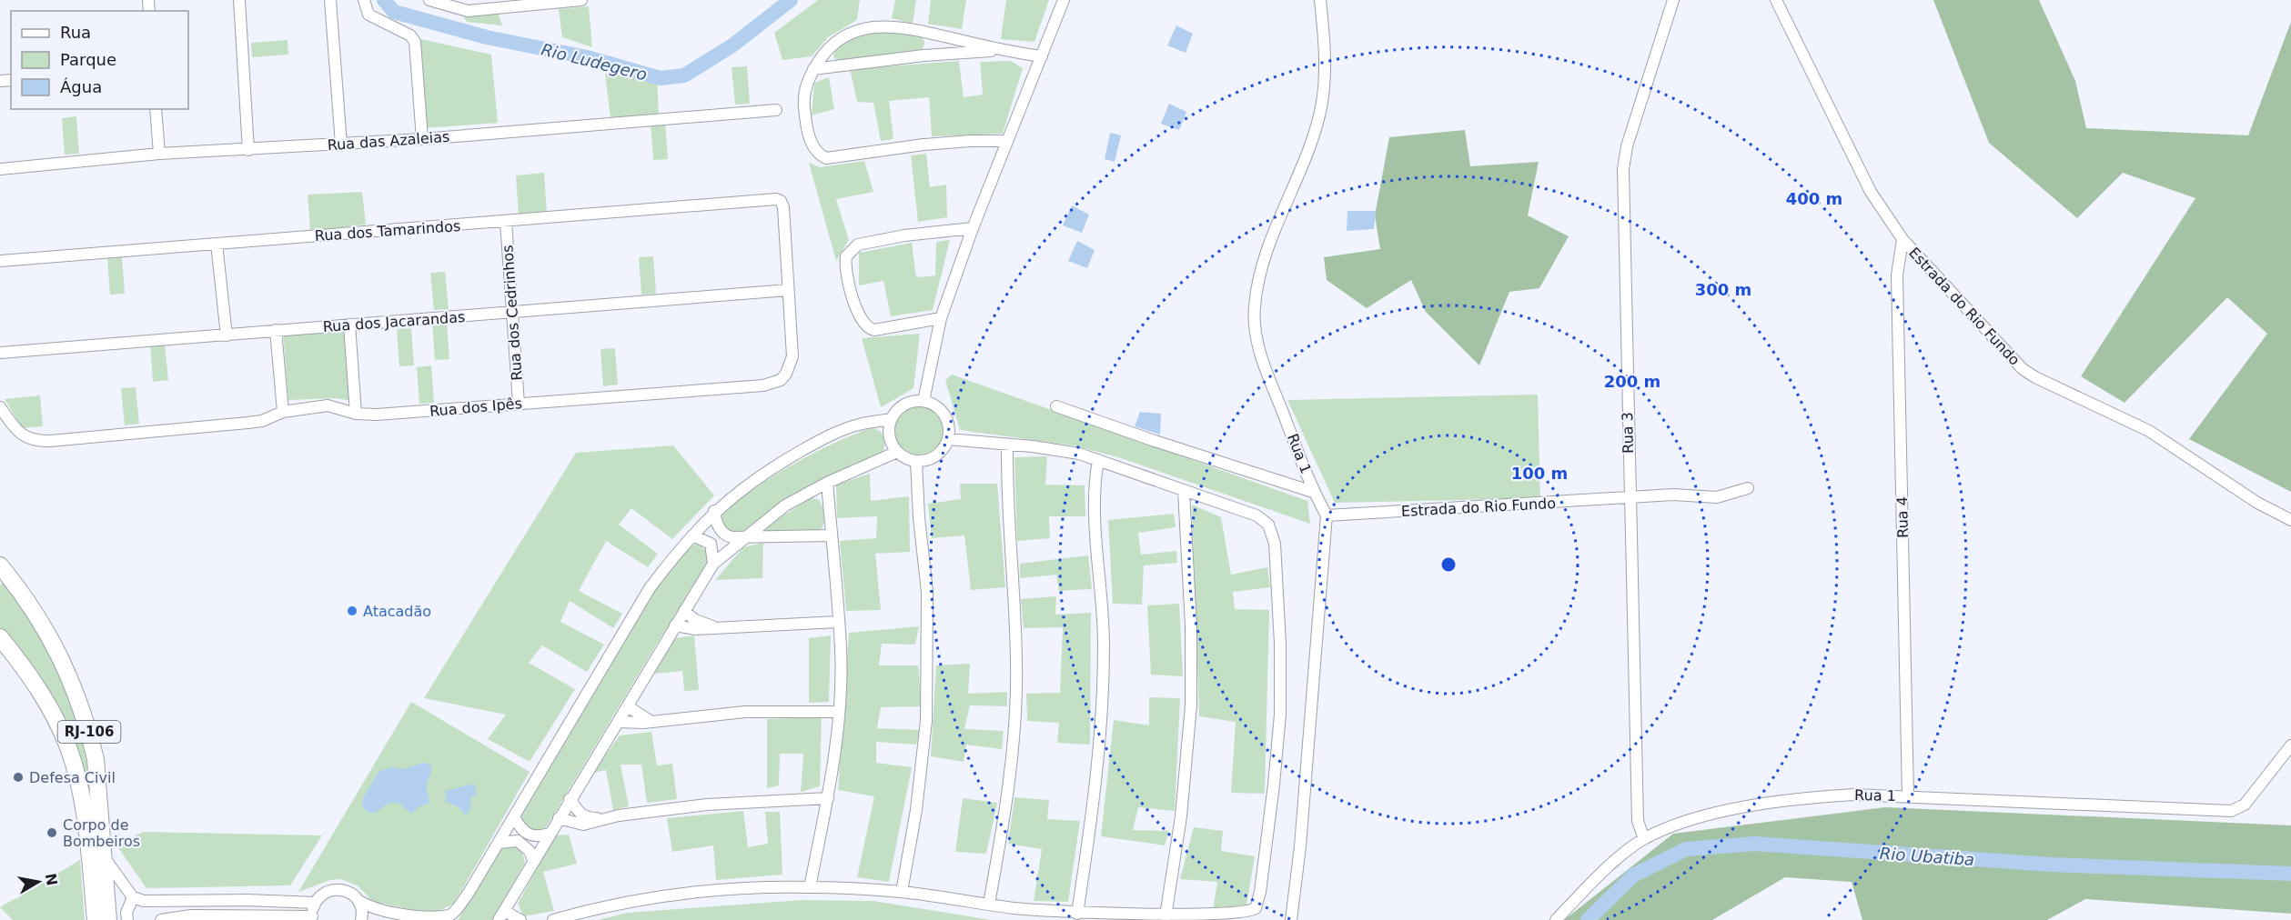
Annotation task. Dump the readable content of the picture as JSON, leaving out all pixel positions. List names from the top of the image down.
{
  "streets": {
    "highway": ["RJ-106"],
    "street": [
      "Rua das Azaleias",
      "Rua dos Tamarindos",
      "Estrada do Rio Fundo",
      "Rua dos Cedrinhos",
      "Rua dos Jacarandas",
      "Rua dos Ipês",
      "Rua 3",
      "Rua 1",
      "Rua 4"
    ]
  },
  "crossings": [
    ["Rua dos Tamarindos", "Rua dos Cedrinhos"],
    ["Rua dos Tamarindos", "Rua dos Ipês"],
    ["Estrada do Rio Fundo", "Rua 3"],
    ["Estrada do Rio Fundo", "Rua 1"],
    ["Estrada do Rio Fundo", "Rua 4"],
    ["Rua dos Cedrinhos", "Rua dos Jacarandas"],
    ["Rua dos Cedrinhos", "Rua dos Ipês"],
    ["Rua dos Jacarandas", "Rua dos Ipês"],
    ["Rua 3", "Rua 1"],
    ["Rua 1", "Rua 4"]
  ],
  "water": ["Rio Ludegero", "Rio Ubatiba"],
  "places": ["Atacadão", "Defesa Civil", "Corpo de Bombeiros"],
  "legend": ["Rua", "Parque", "Água"],
  "north": "right",
  "rings": [
    "400 m",
    "300 m",
    "200 m",
    "100 m"
  ]
}
